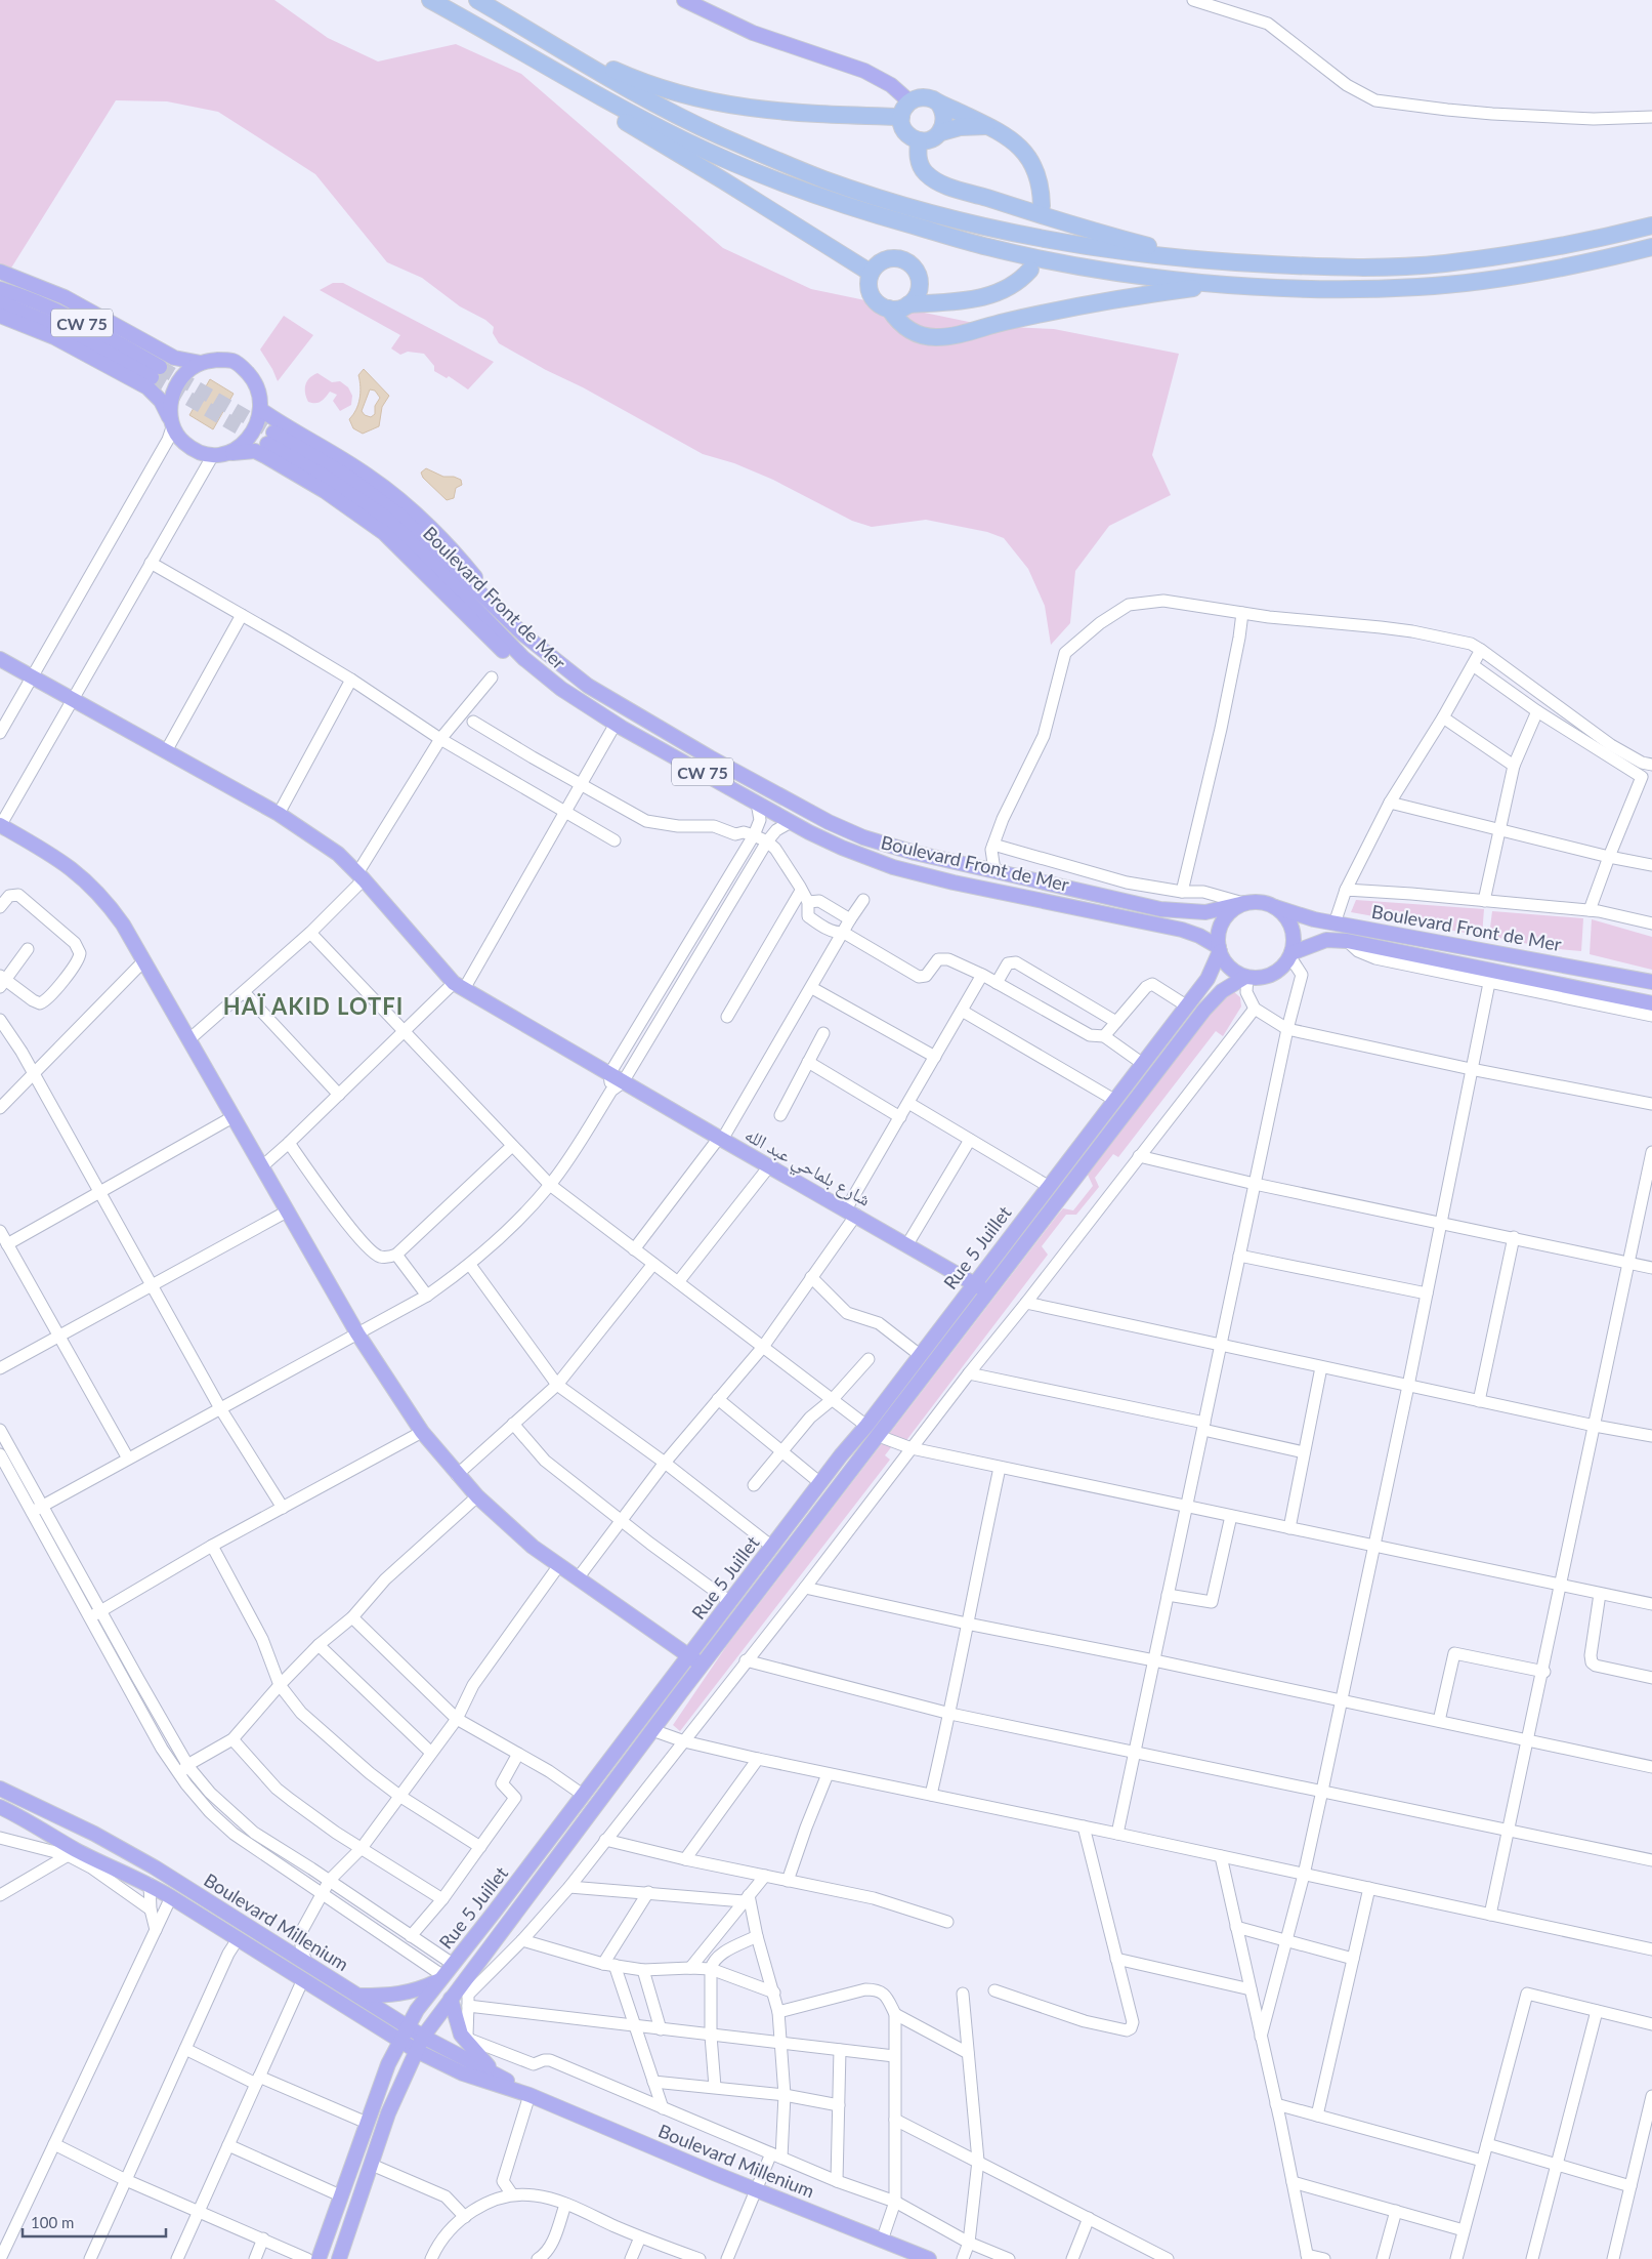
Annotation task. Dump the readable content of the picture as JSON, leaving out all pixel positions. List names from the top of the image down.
{
  "streets": {
    "main road": [
      "CW 75",
      "Boulevard Front de Mer",
      "شارع بلماحي عبد الله",
      "Rue 5 Juillet",
      "Boulevard Millenium"
    ]
  },
  "crossings": [
    ["CW 75", "Boulevard Front de Mer"],
    ["CW 75", "Rue 5 Juillet"],
    ["Boulevard Front de Mer", "Rue 5 Juillet"],
    ["شارع بلماحي عبد الله", "Rue 5 Juillet"],
    ["Rue 5 Juillet", "Boulevard Millenium"]
  ],
  "districts": ["HAÏ AKID LOTFI"],
  "scale_bar": "100 m"
}
